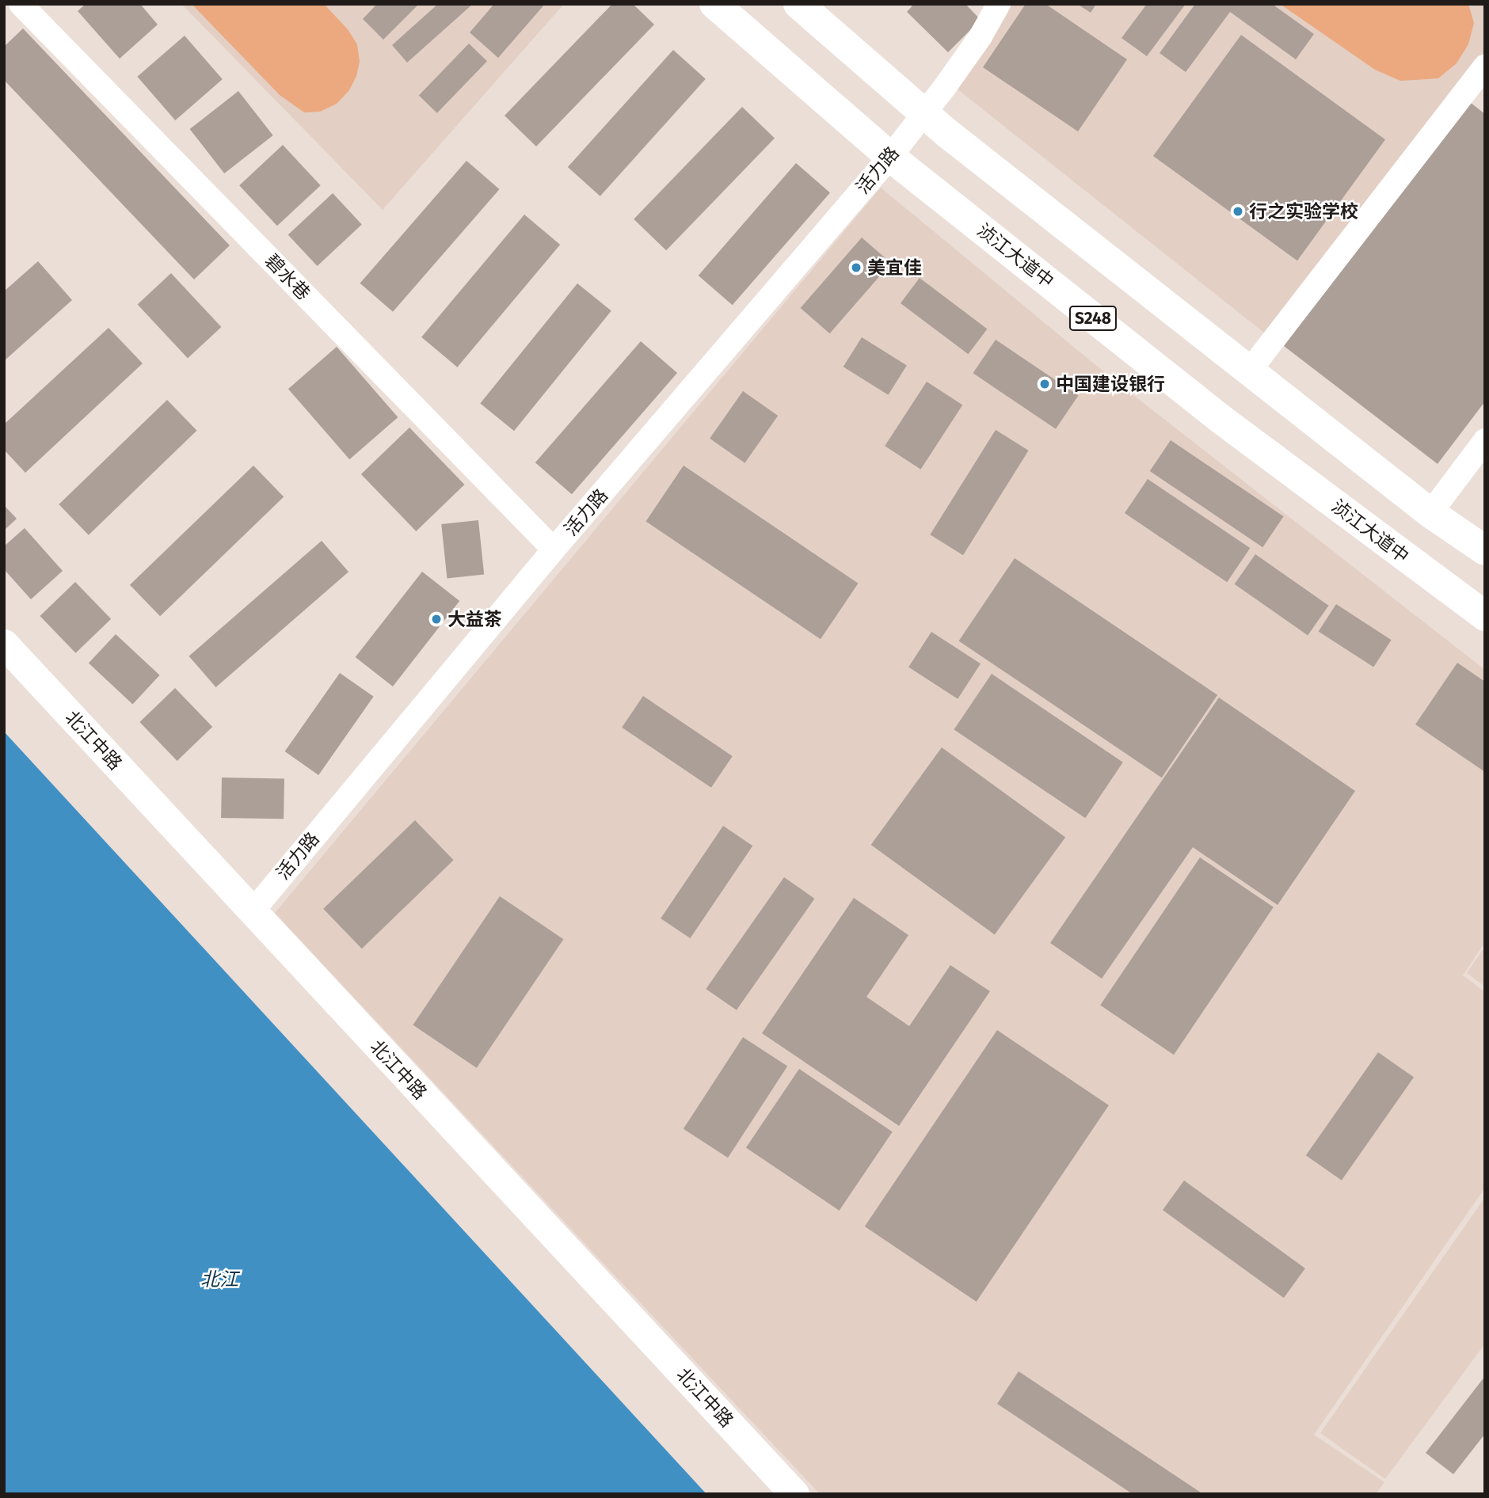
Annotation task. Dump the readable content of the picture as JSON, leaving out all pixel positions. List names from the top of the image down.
{
  "streets": {
    "main road": ["浈江大道中", "S248"],
    "street": ["活力路", "碧水巷", "北江中路"]
  },
  "crossings": [
    ["活力路", "浈江大道中"],
    ["活力路", "碧水巷"],
    ["活力路", "北江中路"]
  ],
  "water": ["北江"],
  "places": [
    "行之实验学校",
    "美宜佳",
    "中国建设银行",
    "大益茶"
  ]
}
